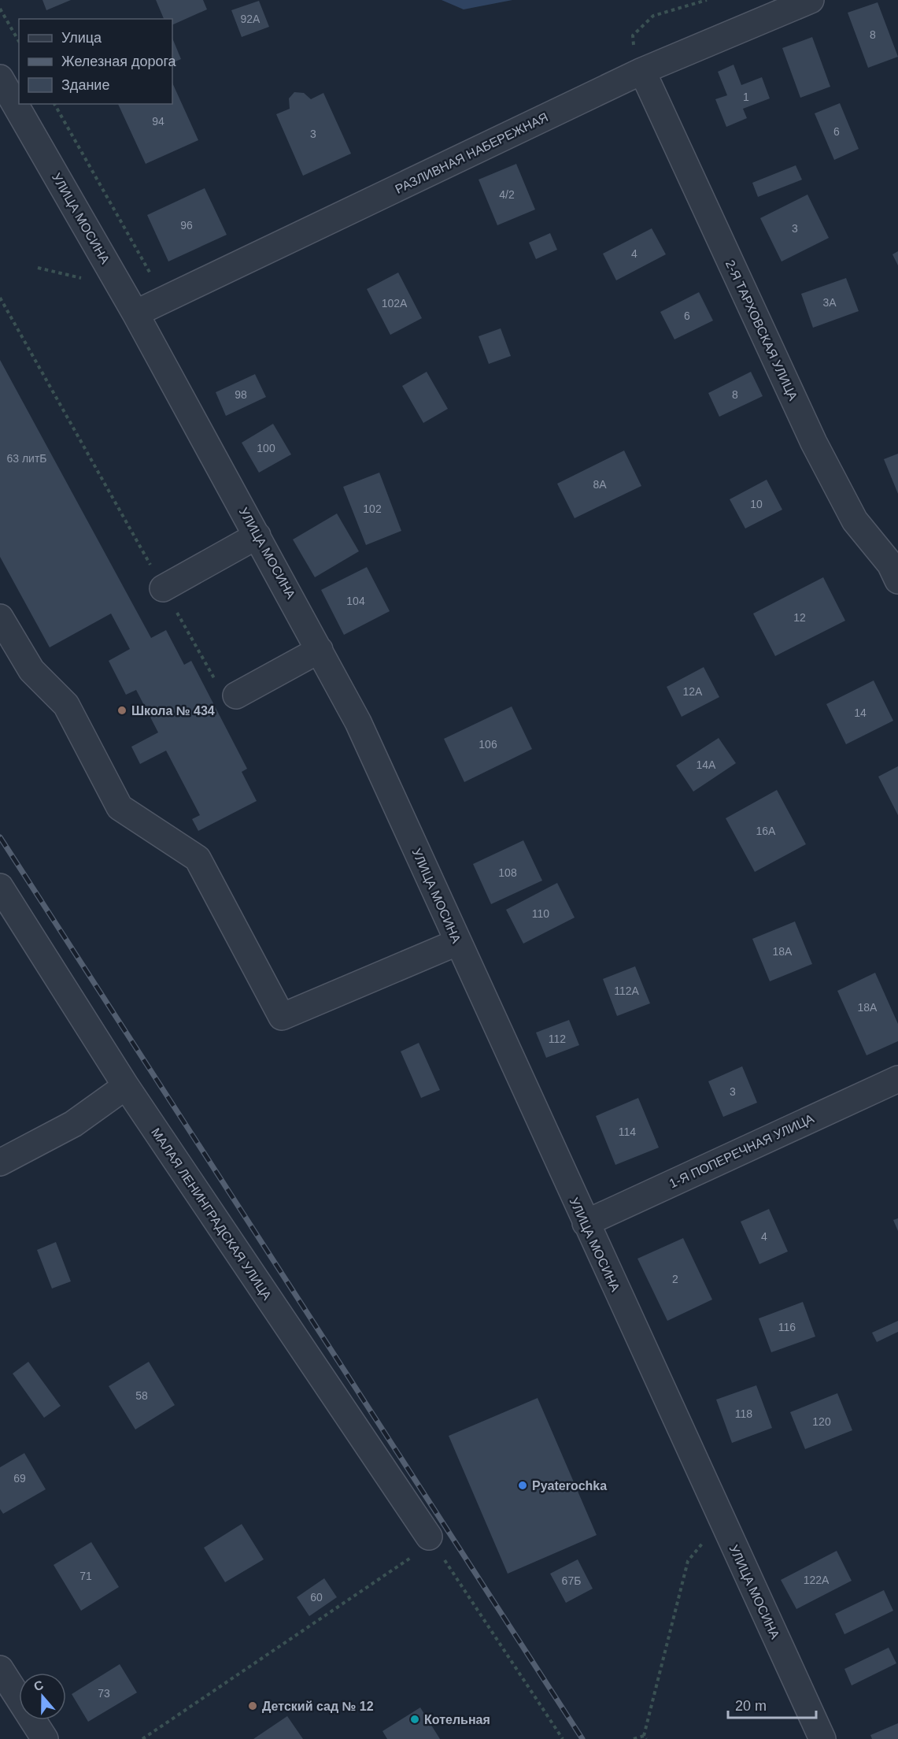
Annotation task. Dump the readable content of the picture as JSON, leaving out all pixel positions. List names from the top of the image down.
{
  "streets": {
    "street": [
      "РАЗЛИВНАЯ НАБЕРЕЖНАЯ",
      "УЛИЦА МОСИНА",
      "2-Я ТАРХОВСКАЯ УЛИЦА",
      "1-Я ПОПЕРЕЧНАЯ УЛИЦА",
      "МАЛАЯ ЛЕНИНГРАДСКАЯ УЛИЦА"
    ]
  },
  "crossings": [
    ["РАЗЛИВНАЯ НАБЕРЕЖНАЯ", "УЛИЦА МОСИНА"],
    ["РАЗЛИВНАЯ НАБЕРЕЖНАЯ", "2-Я ТАРХОВСКАЯ УЛИЦА"],
    ["УЛИЦА МОСИНА", "1-Я ПОПЕРЕЧНАЯ УЛИЦА"]
  ],
  "places": [
    "Школа № 434",
    "Pyaterochka",
    "Детский сад № 12",
    "Котельная"
  ],
  "house_numbers": [
    "92А",
    "8",
    "1",
    "94",
    "6",
    "3",
    "4/2",
    "96",
    "3",
    "4",
    "3А",
    "102А",
    "6",
    "98",
    "8",
    "100",
    "63 литБ",
    "8А",
    "10",
    "102",
    "104",
    "12",
    "12А",
    "14",
    "106",
    "14А",
    "16А",
    "108",
    "110",
    "18А",
    "112А",
    "18А",
    "112",
    "3",
    "114",
    "4",
    "2",
    "116",
    "58",
    "118",
    "120",
    "69",
    "71",
    "122А",
    "67Б",
    "60",
    "73"
  ],
  "legend": ["Улица", "Железная дорога", "Здание"],
  "scale_bar": "20 m",
  "north": "top"
}
